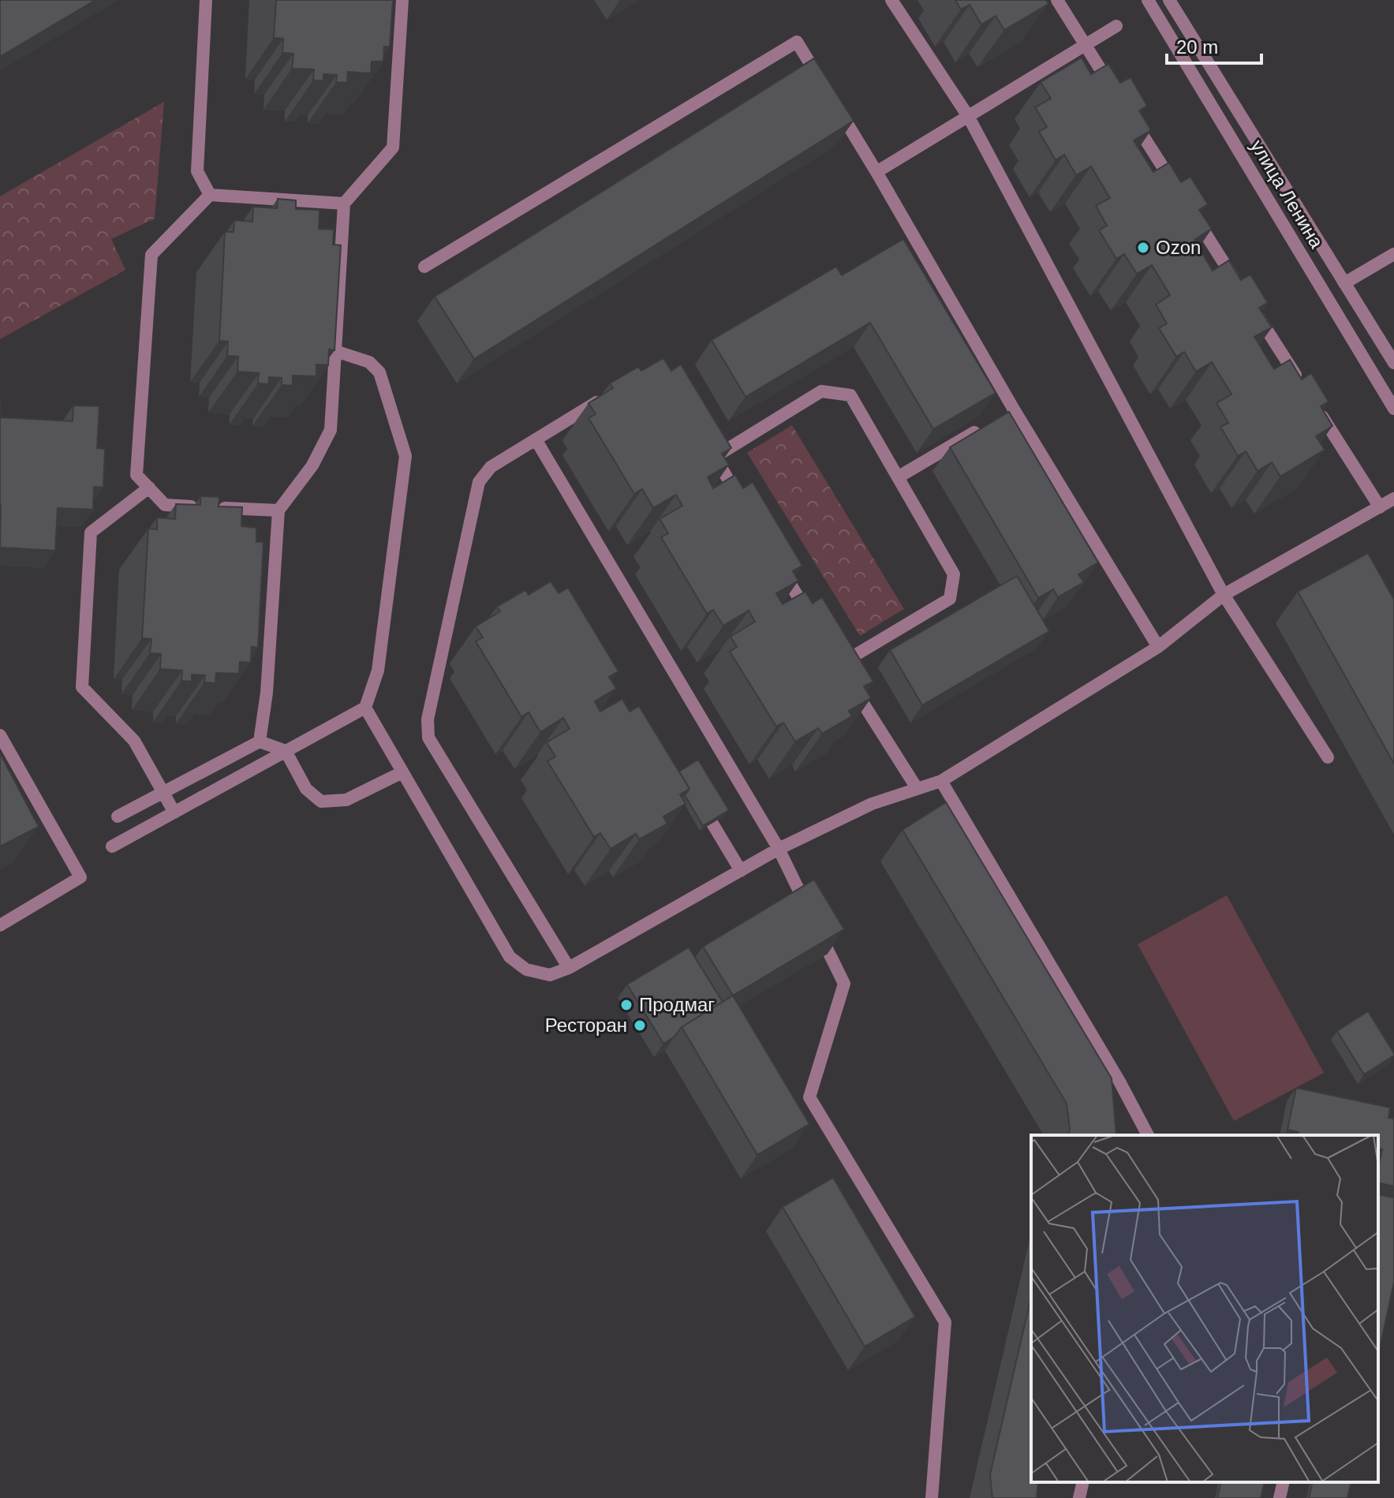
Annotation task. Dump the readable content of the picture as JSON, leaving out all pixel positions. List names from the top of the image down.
{
  "streets": {
    "street": ["улица Ленина"]
  },
  "places": ["Ozon", "Продмаг", "Ресторан"],
  "scale_bar": "20 m"
}
